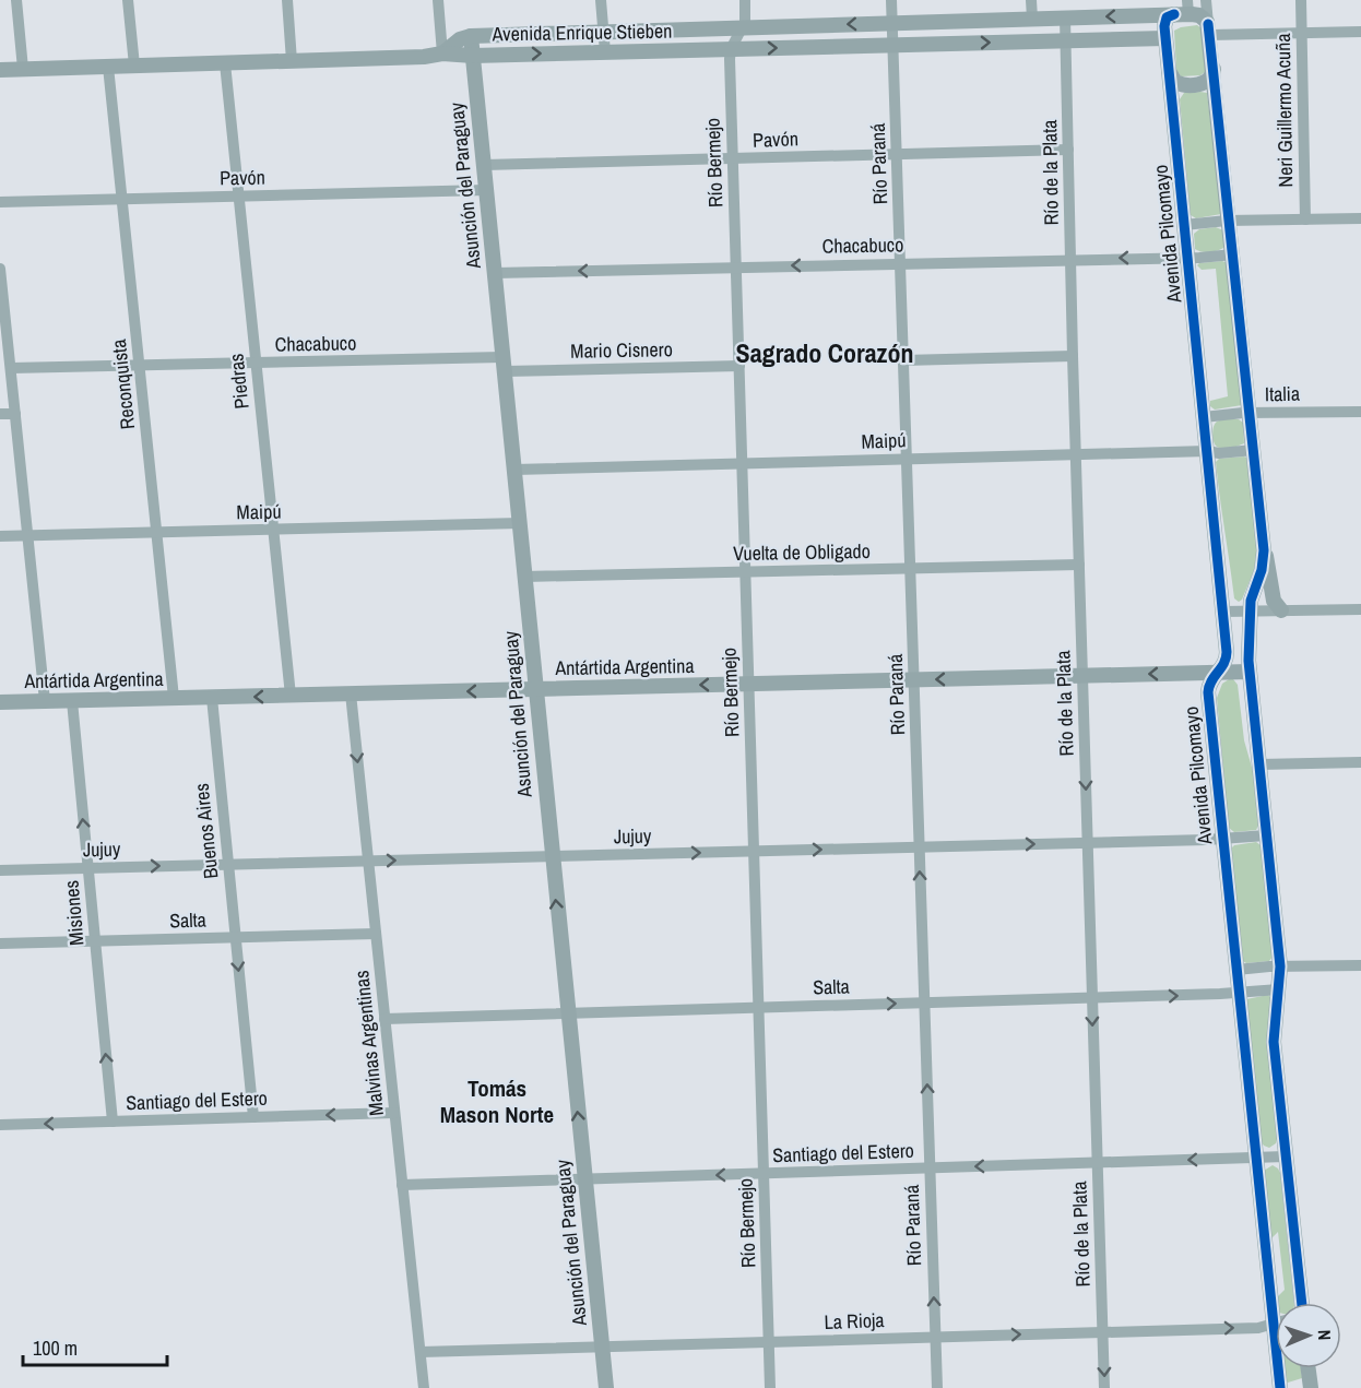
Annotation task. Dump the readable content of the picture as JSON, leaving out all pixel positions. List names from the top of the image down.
{
  "streets": {
    "main road": [
      "Avenida Enrique Stieben",
      "Asunción del Paraguay",
      "Avenida Pilcomayo",
      "Antártida Argentina"
    ],
    "street": [
      "Neri Guillermo Acuña",
      "Pavón",
      "Río Bermejo",
      "Río Paraná",
      "Río de la Plata",
      "Chacabuco",
      "Mario Cisnero",
      "Piedras",
      "Reconquista",
      "Italia",
      "Maipú",
      "Vuelta de Obligado",
      "Buenos Aires",
      "Jujuy",
      "Misiones",
      "Salta",
      "Malvinas Argentinas",
      "Santiago del Estero",
      "La Rioja"
    ]
  },
  "crossings": [
    ["Avenida Enrique Stieben", "Río Bermejo"],
    ["Avenida Enrique Stieben", "Río Paraná"],
    ["Avenida Enrique Stieben", "Río de la Plata"],
    ["Avenida Enrique Stieben", "Asunción del Paraguay"],
    ["Avenida Enrique Stieben", "Avenida Pilcomayo"],
    ["Avenida Enrique Stieben", "Piedras"],
    ["Avenida Enrique Stieben", "Reconquista"],
    ["Pavón", "Río Bermejo"],
    ["Pavón", "Río Paraná"],
    ["Pavón", "Río de la Plata"],
    ["Pavón", "Asunción del Paraguay"],
    ["Pavón", "Piedras"],
    ["Pavón", "Reconquista"],
    ["Río Bermejo", "Chacabuco"],
    ["Río Bermejo", "Mario Cisnero"],
    ["Río Bermejo", "Maipú"],
    ["Río Bermejo", "Vuelta de Obligado"],
    ["Río Bermejo", "Antártida Argentina"],
    ["Río Bermejo", "Jujuy"],
    ["Río Bermejo", "Salta"],
    ["Río Bermejo", "Santiago del Estero"],
    ["Río Bermejo", "La Rioja"],
    ["Río Paraná", "Chacabuco"],
    ["Río Paraná", "Maipú"],
    ["Río Paraná", "Vuelta de Obligado"],
    ["Río Paraná", "Antártida Argentina"],
    ["Río Paraná", "Jujuy"],
    ["Río Paraná", "Salta"],
    ["Río Paraná", "Santiago del Estero"],
    ["Río Paraná", "La Rioja"],
    ["Río de la Plata", "Chacabuco"],
    ["Río de la Plata", "Maipú"],
    ["Río de la Plata", "Vuelta de Obligado"],
    ["Río de la Plata", "Antártida Argentina"],
    ["Río de la Plata", "Jujuy"],
    ["Río de la Plata", "Salta"],
    ["Río de la Plata", "Santiago del Estero"],
    ["Río de la Plata", "La Rioja"],
    ["Asunción del Paraguay", "Chacabuco"],
    ["Asunción del Paraguay", "Mario Cisnero"],
    ["Asunción del Paraguay", "Maipú"],
    ["Asunción del Paraguay", "Vuelta de Obligado"],
    ["Asunción del Paraguay", "Antártida Argentina"],
    ["Asunción del Paraguay", "Jujuy"],
    ["Asunción del Paraguay", "Salta"],
    ["Asunción del Paraguay", "Santiago del Estero"],
    ["Asunción del Paraguay", "La Rioja"],
    ["Avenida Pilcomayo", "Chacabuco"],
    ["Avenida Pilcomayo", "Italia"],
    ["Avenida Pilcomayo", "Maipú"],
    ["Avenida Pilcomayo", "Antártida Argentina"],
    ["Avenida Pilcomayo", "Jujuy"],
    ["Avenida Pilcomayo", "Salta"],
    ["Avenida Pilcomayo", "Santiago del Estero"],
    ["Avenida Pilcomayo", "La Rioja"],
    ["Chacabuco", "Mario Cisnero"],
    ["Chacabuco", "Piedras"],
    ["Chacabuco", "Reconquista"],
    ["Piedras", "Maipú"],
    ["Piedras", "Antártida Argentina"],
    ["Reconquista", "Maipú"],
    ["Reconquista", "Antártida Argentina"],
    ["Antártida Argentina", "Buenos Aires"],
    ["Antártida Argentina", "Misiones"],
    ["Antártida Argentina", "Malvinas Argentinas"],
    ["Buenos Aires", "Jujuy"],
    ["Buenos Aires", "Salta"],
    ["Buenos Aires", "Santiago del Estero"],
    ["Jujuy", "Misiones"],
    ["Jujuy", "Malvinas Argentinas"],
    ["Misiones", "Salta"],
    ["Misiones", "Santiago del Estero"],
    ["Salta", "Malvinas Argentinas"],
    ["Malvinas Argentinas", "Santiago del Estero"],
    ["Malvinas Argentinas", "La Rioja"]
  ],
  "one_way": [
    "Río Paraná",
    "Chacabuco",
    "Antártida Argentina",
    "Buenos Aires",
    "Jujuy",
    "Misiones",
    "Santiago del Estero",
    "La Rioja"
  ],
  "districts": ["Sagrado Corazón", "Tomás Mason Norte"],
  "scale_bar": "100 m",
  "north": "right"
}
